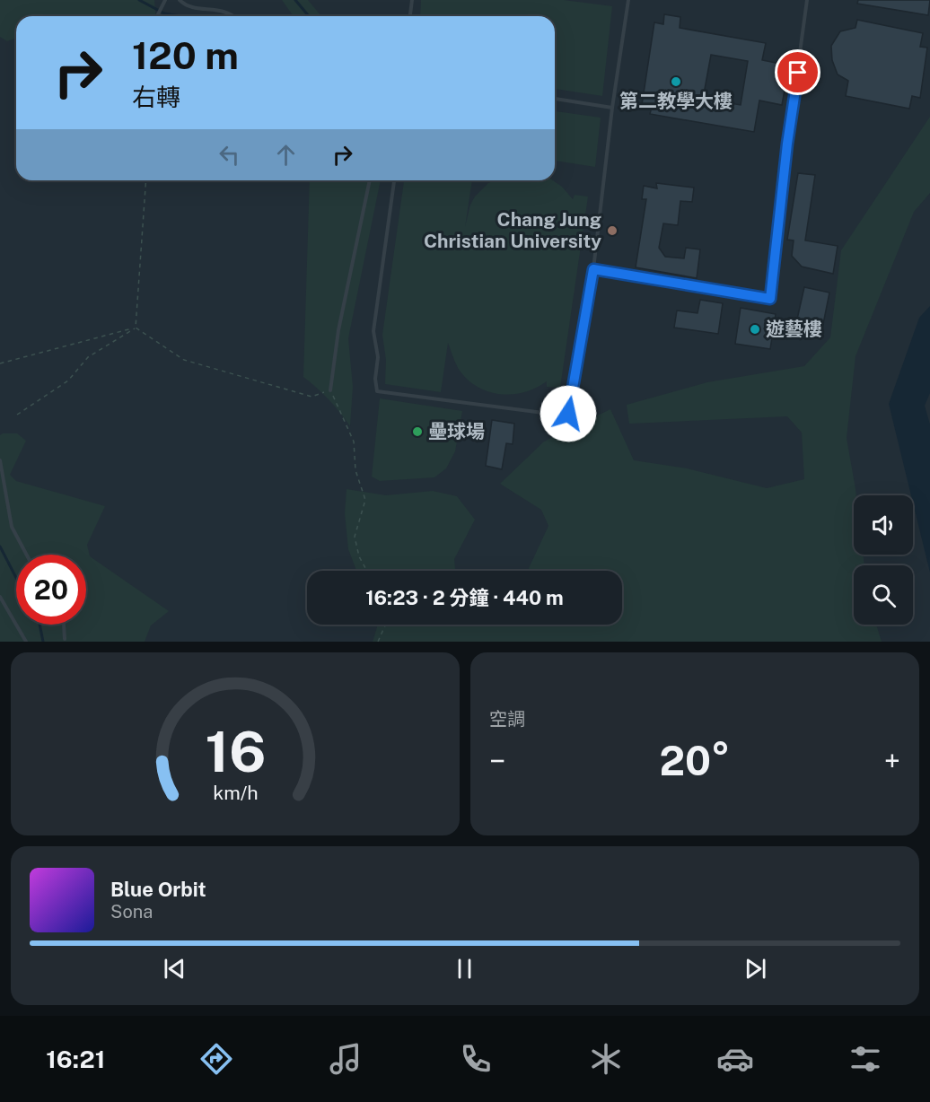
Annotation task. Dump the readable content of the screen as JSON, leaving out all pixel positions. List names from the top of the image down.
{
  "places": [
    "第二教學大樓",
    "Chang Jung Christian University",
    "遊藝樓",
    "壘球場"
  ],
  "page": {
    "turn": ["120 m", "右轉"],
    "limit": "20",
    "trip": "16:23 · 2 分鐘 · 440 m",
    "tile": "空調",
    "heat": ["−", "20°", "+"],
    "song": ["Blue Orbit", "Sona"],
    "tabs": "16:21",
    "gauge": ["16", "km/h"]
  }
}
